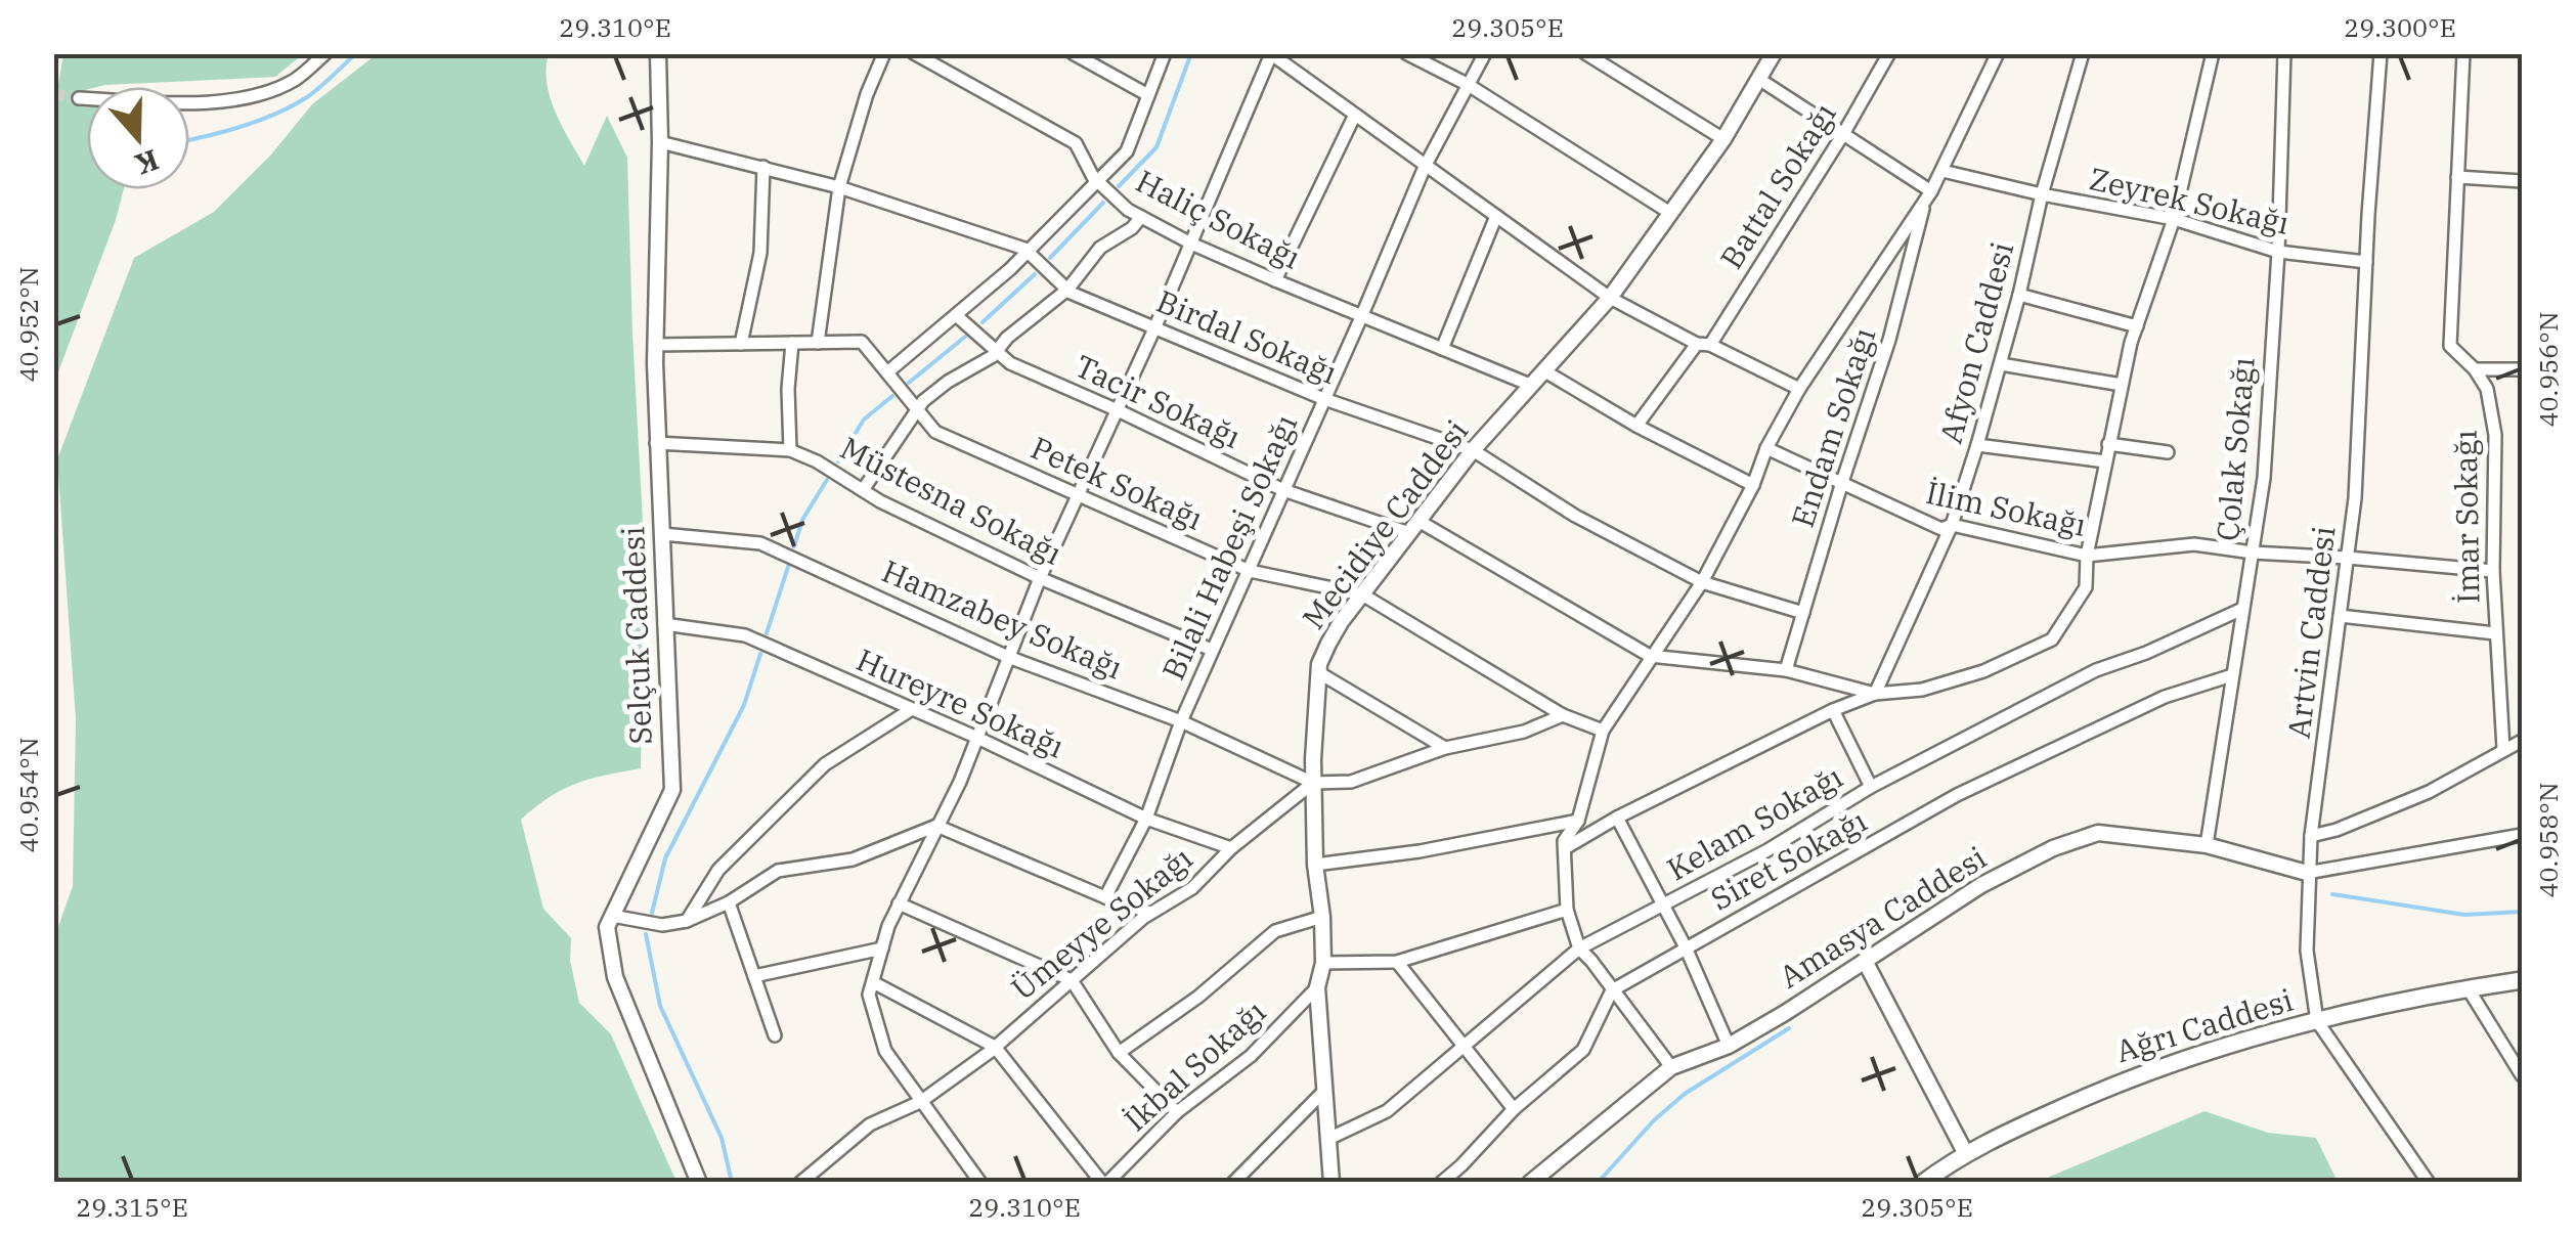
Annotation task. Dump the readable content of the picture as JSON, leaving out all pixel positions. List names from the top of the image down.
{
  "streets": {
    "main road": ["Ağrı Caddesi"],
    "street": [
      "Battal Sokağı",
      "Zeyrek Sokağı",
      "Haliç Sokağı",
      "Birdal Sokağı",
      "Afyon Caddesi",
      "Tacir Sokağı",
      "Endam Sokağı",
      "Çolak Sokağı",
      "Petek Sokağı",
      "Müstesna Sokağı",
      "İlim Sokağı",
      "İmar Sokağı",
      "Mecidiye Caddesi",
      "Bilali Habeşi Sokağı",
      "Hamzabey Sokağı",
      "Artvin Caddesi",
      "Selçuk Caddesi",
      "Hureyre Sokağı",
      "Kelam Sokağı",
      "Siret Sokağı",
      "Amasya Caddesi",
      "Ümeyye Sokağı",
      "İkbal Sokağı"
    ]
  },
  "crossings": [
    ["Zeyrek Sokağı", "Afyon Caddesi"],
    ["Zeyrek Sokağı", "Çolak Sokağı"],
    ["Zeyrek Sokağı", "Artvin Caddesi"],
    ["Haliç Sokağı", "Mecidiye Caddesi"],
    ["Haliç Sokağı", "Bilali Habeşi Sokağı"],
    ["Birdal Sokağı", "Endam Sokağı"],
    ["Birdal Sokağı", "Mecidiye Caddesi"],
    ["Birdal Sokağı", "Bilali Habeşi Sokağı"],
    ["Birdal Sokağı", "Selçuk Caddesi"],
    ["Afyon Caddesi", "İlim Sokağı"],
    ["Tacir Sokağı", "Mecidiye Caddesi"],
    ["Tacir Sokağı", "Bilali Habeşi Sokağı"],
    ["Endam Sokağı", "İlim Sokağı"],
    ["Çolak Sokağı", "İlim Sokağı"],
    ["Çolak Sokağı", "Kelam Sokağı"],
    ["Çolak Sokağı", "Siret Sokağı"],
    ["Çolak Sokağı", "Amasya Caddesi"],
    ["Petek Sokağı", "Mecidiye Caddesi"],
    ["Petek Sokağı", "Bilali Habeşi Sokağı"],
    ["Müstesna Sokağı", "Bilali Habeşi Sokağı"],
    ["Müstesna Sokağı", "Selçuk Caddesi"],
    ["İlim Sokağı", "İmar Sokağı"],
    ["İlim Sokağı", "Artvin Caddesi"],
    ["Mecidiye Caddesi", "Hamzabey Sokağı"],
    ["Mecidiye Caddesi", "Kelam Sokağı"],
    ["Mecidiye Caddesi", "Ümeyye Sokağı"],
    ["Mecidiye Caddesi", "İkbal Sokağı"],
    ["Bilali Habeşi Sokağı", "Hamzabey Sokağı"],
    ["Bilali Habeşi Sokağı", "Hureyre Sokağı"],
    ["Hamzabey Sokağı", "Selçuk Caddesi"],
    ["Hamzabey Sokağı", "Ümeyye Sokağı"],
    ["Artvin Caddesi", "Amasya Caddesi"],
    ["Artvin Caddesi", "Ağrı Caddesi"],
    ["Selçuk Caddesi", "Hureyre Sokağı"],
    ["Hureyre Sokağı", "Ümeyye Sokağı"]
  ],
  "north": "bottom",
  "coordinates": [
    "29.310°E",
    "29.305°E",
    "29.300°E",
    "40.952°N",
    "40.956°N",
    "40.954°N",
    "40.958°N",
    "29.315°E"
  ]
}
